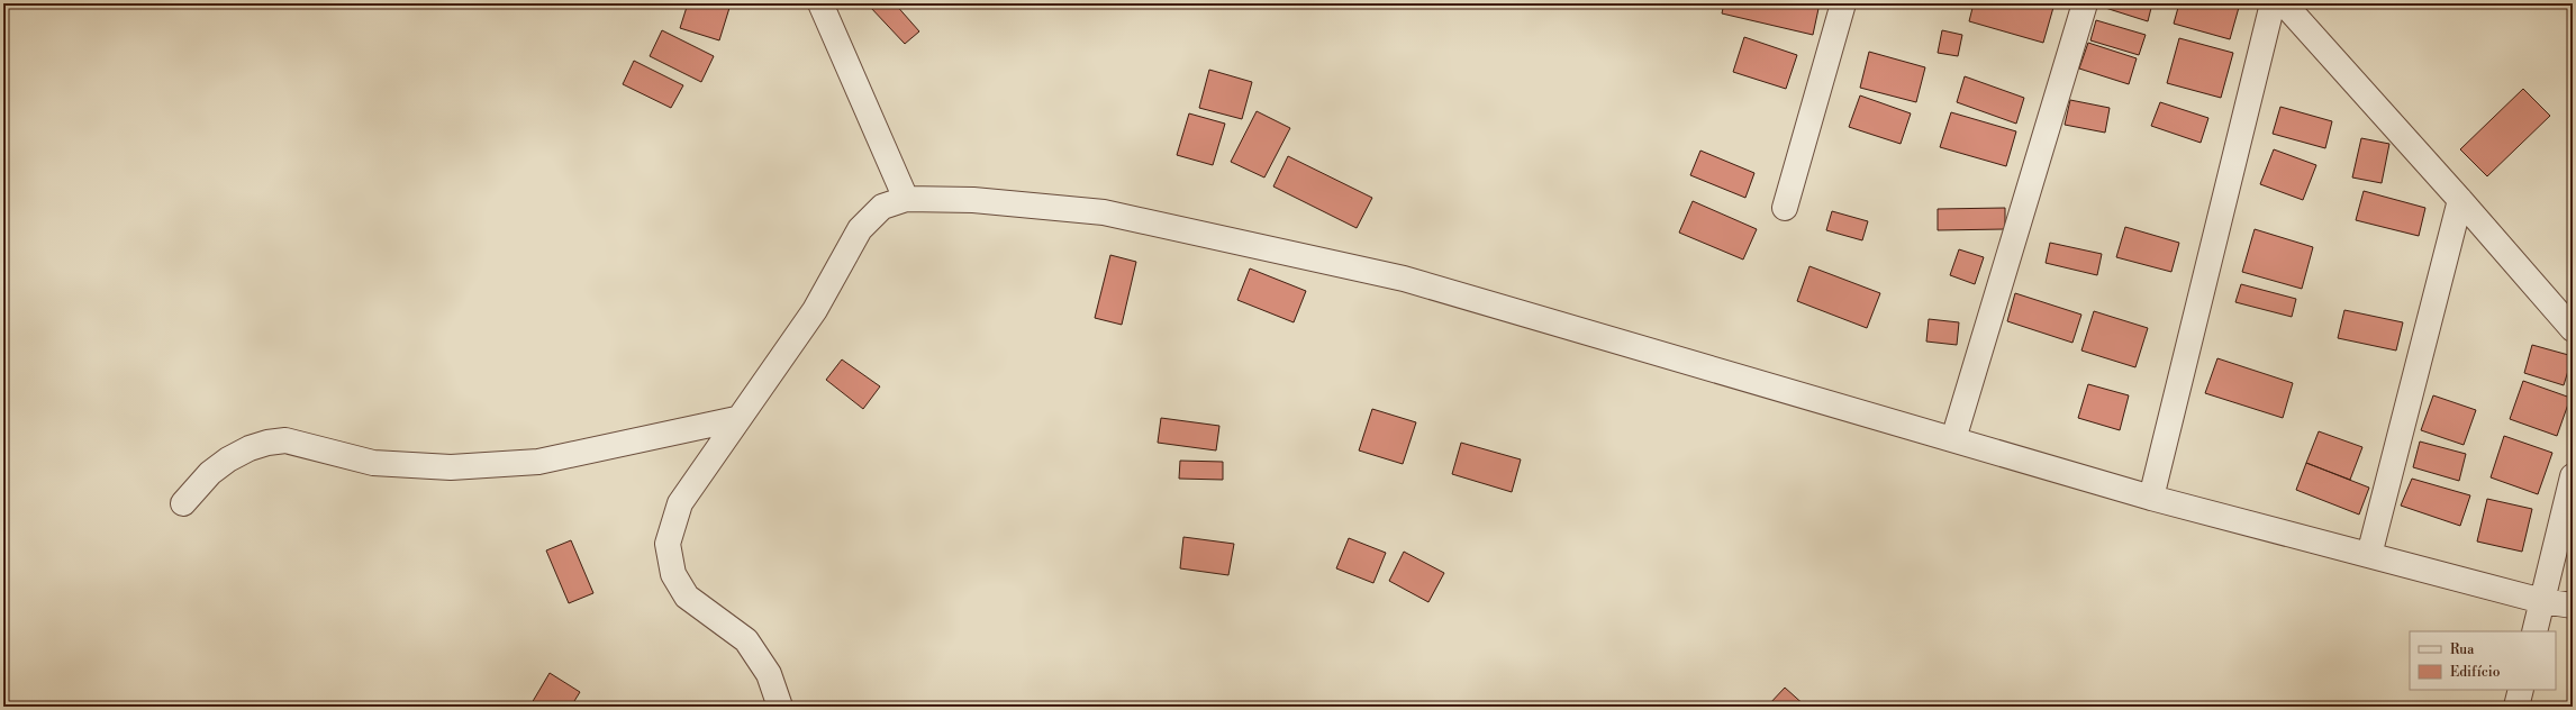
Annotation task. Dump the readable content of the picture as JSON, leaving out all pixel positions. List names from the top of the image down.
{
  "legend": ["Rua", "Edifício"]
}
